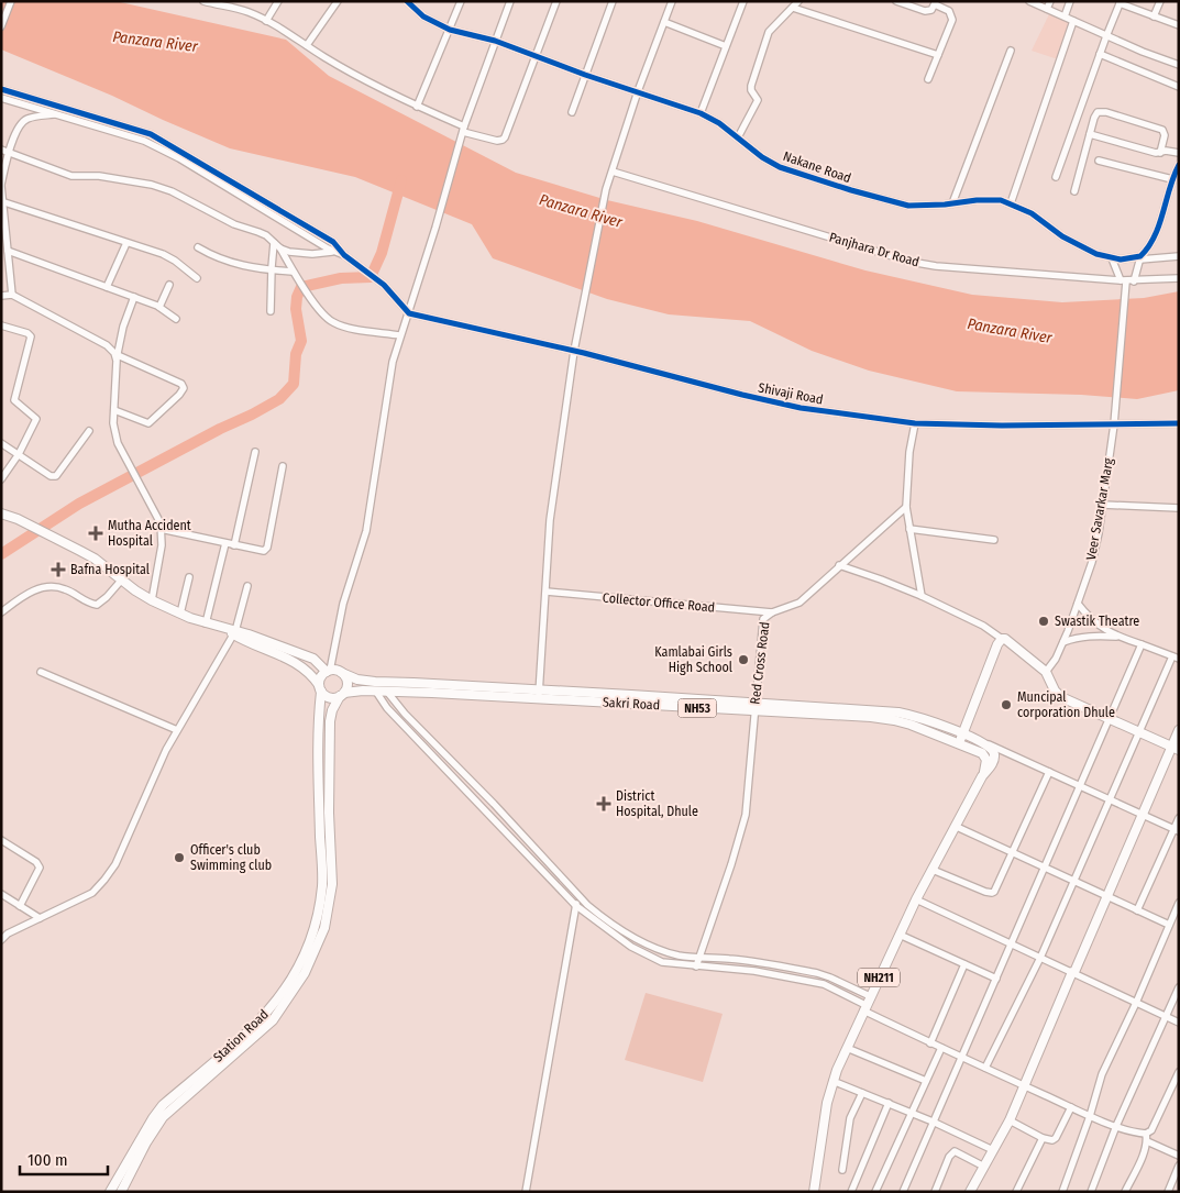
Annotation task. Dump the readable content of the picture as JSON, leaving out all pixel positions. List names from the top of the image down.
{
  "streets": {
    "main road": ["NH211", "Station Road"],
    "street": [
      "Nakane Road",
      "Panjhara Dr Road",
      "Shivaji Road",
      "Veer Savarkar Marg",
      "Collector Office Road",
      "Red Cross Road"
    ]
  },
  "crossings": [
    ["Panjhara Dr Road", "Veer Savarkar Marg"],
    ["Shivaji Road", "Veer Savarkar Marg"],
    ["Collector Office Road", "Red Cross Road"]
  ],
  "water": ["Panzara River"],
  "places": {
    "health": ["Mutha Accident Hospital", "Bafna Hospital", "District Hospital, Dhule"],
    "other": [
      "Swastik Theatre",
      "Kamlabai Girls High School",
      "Muncipal corporation Dhule",
      "Officer's club Swimming club"
    ]
  },
  "scale_bar": "100 m"
}
